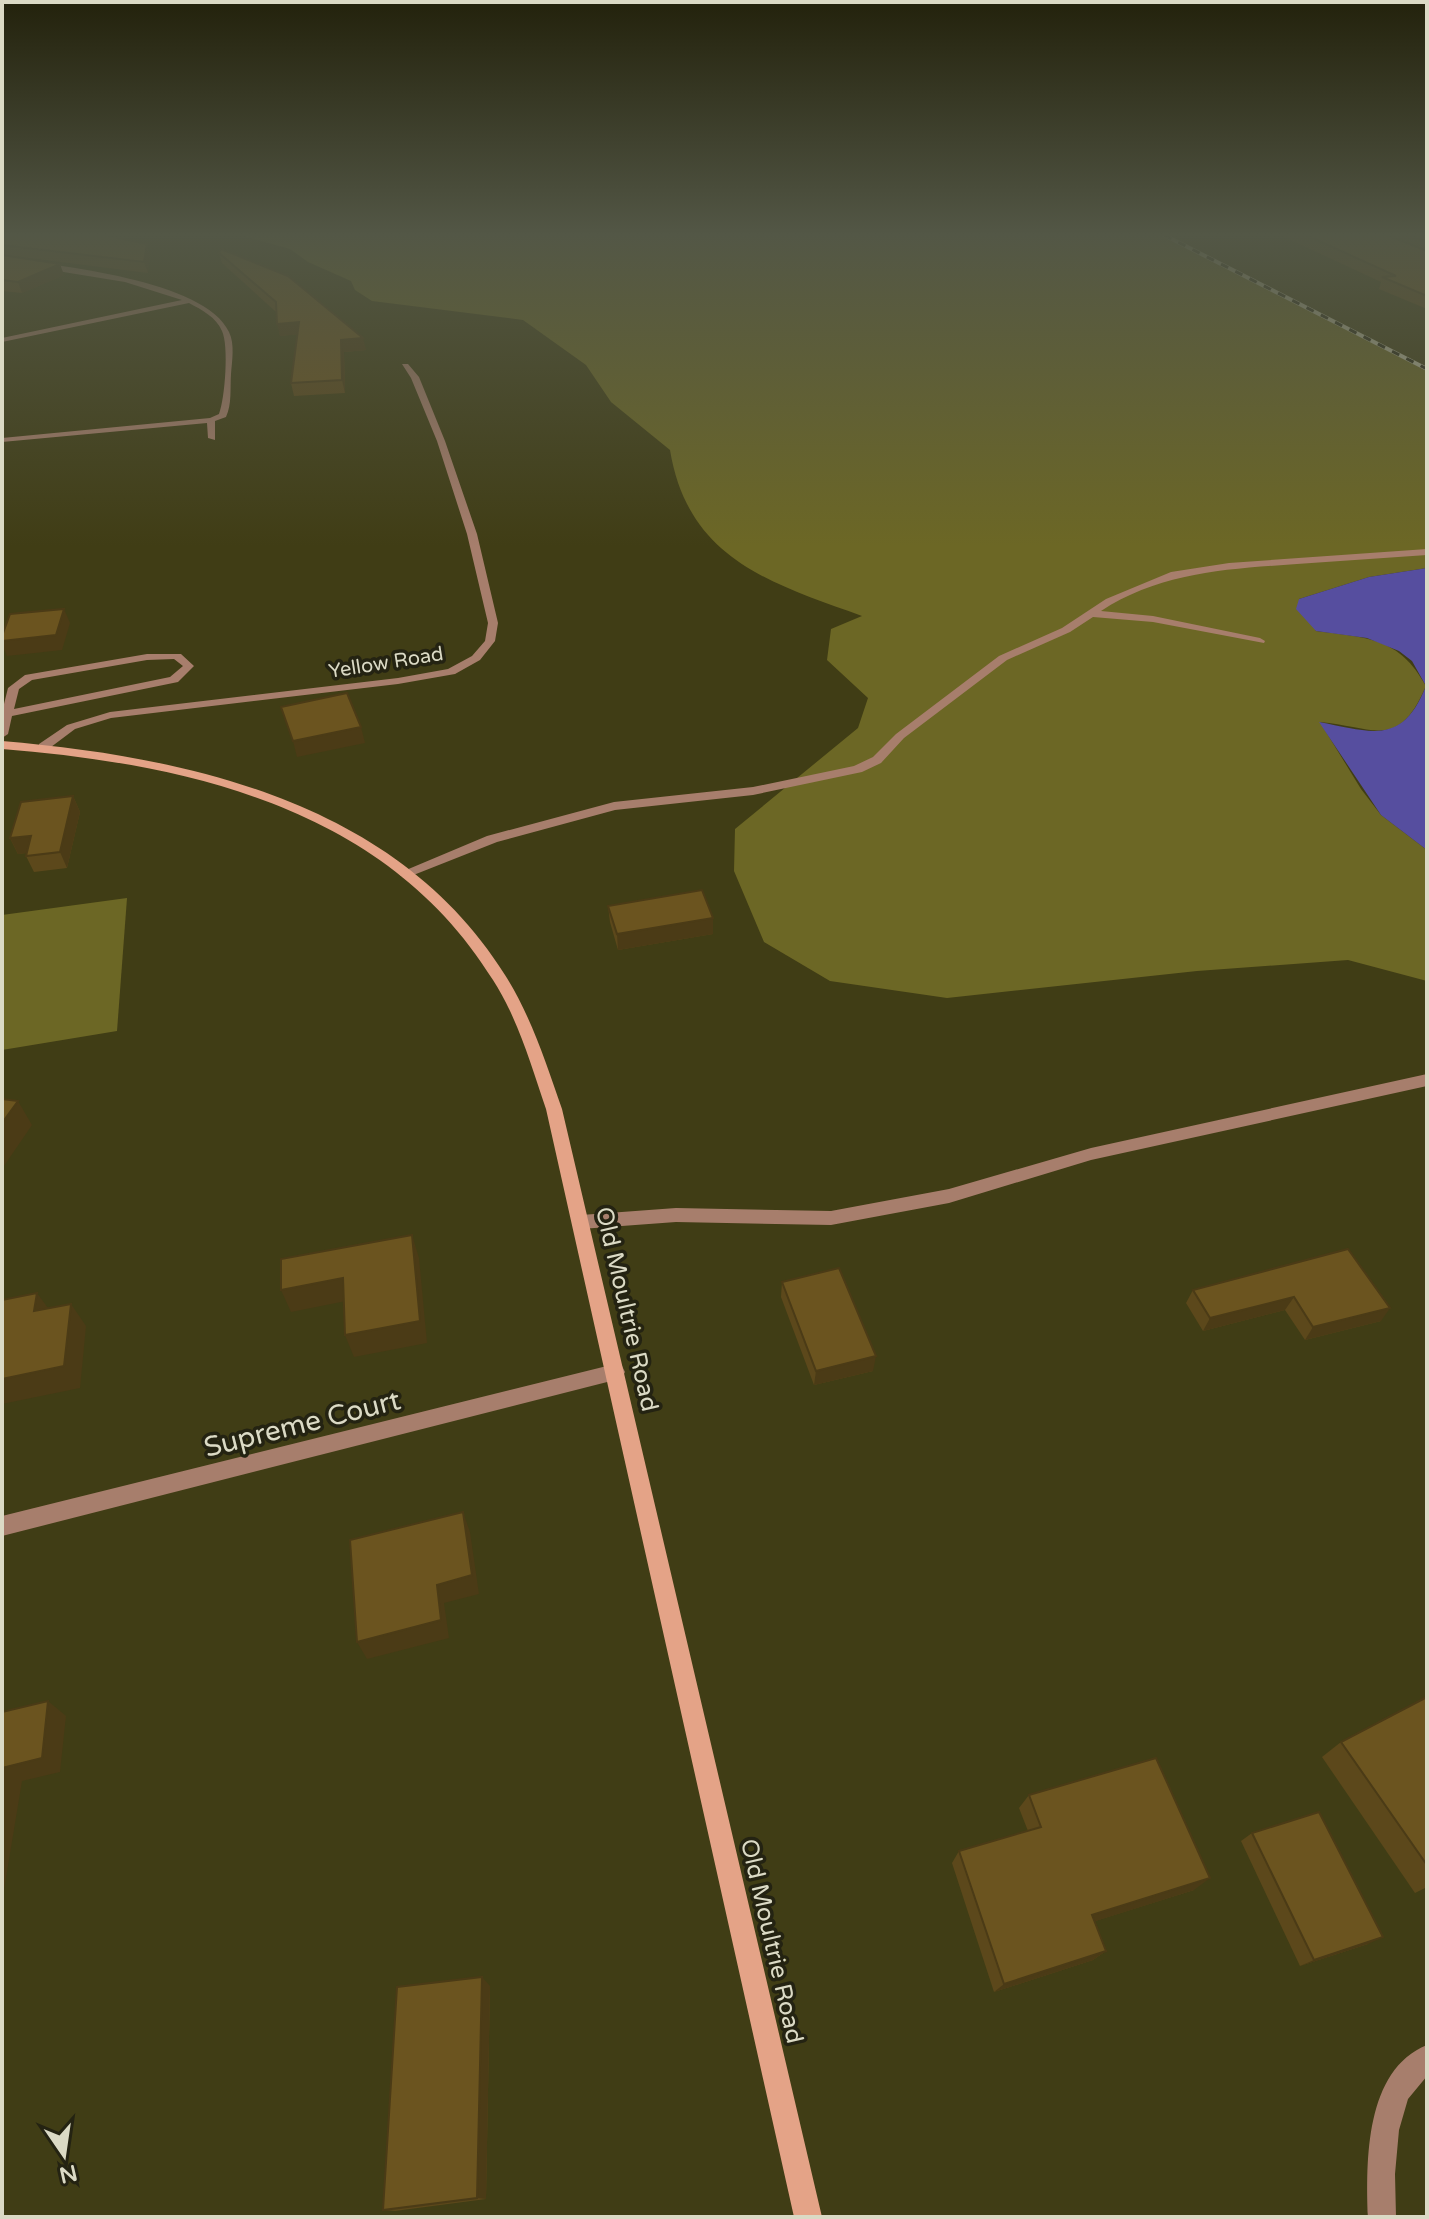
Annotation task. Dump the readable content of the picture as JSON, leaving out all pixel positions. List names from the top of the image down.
{
  "streets": {
    "main road": ["Old Moultrie Road"],
    "street": ["Yellow Road", "Supreme Court"]
  },
  "crossings": [
    ["Yellow Road", "Old Moultrie Road"],
    ["Old Moultrie Road", "Supreme Court"]
  ],
  "north": "bottom"
}
